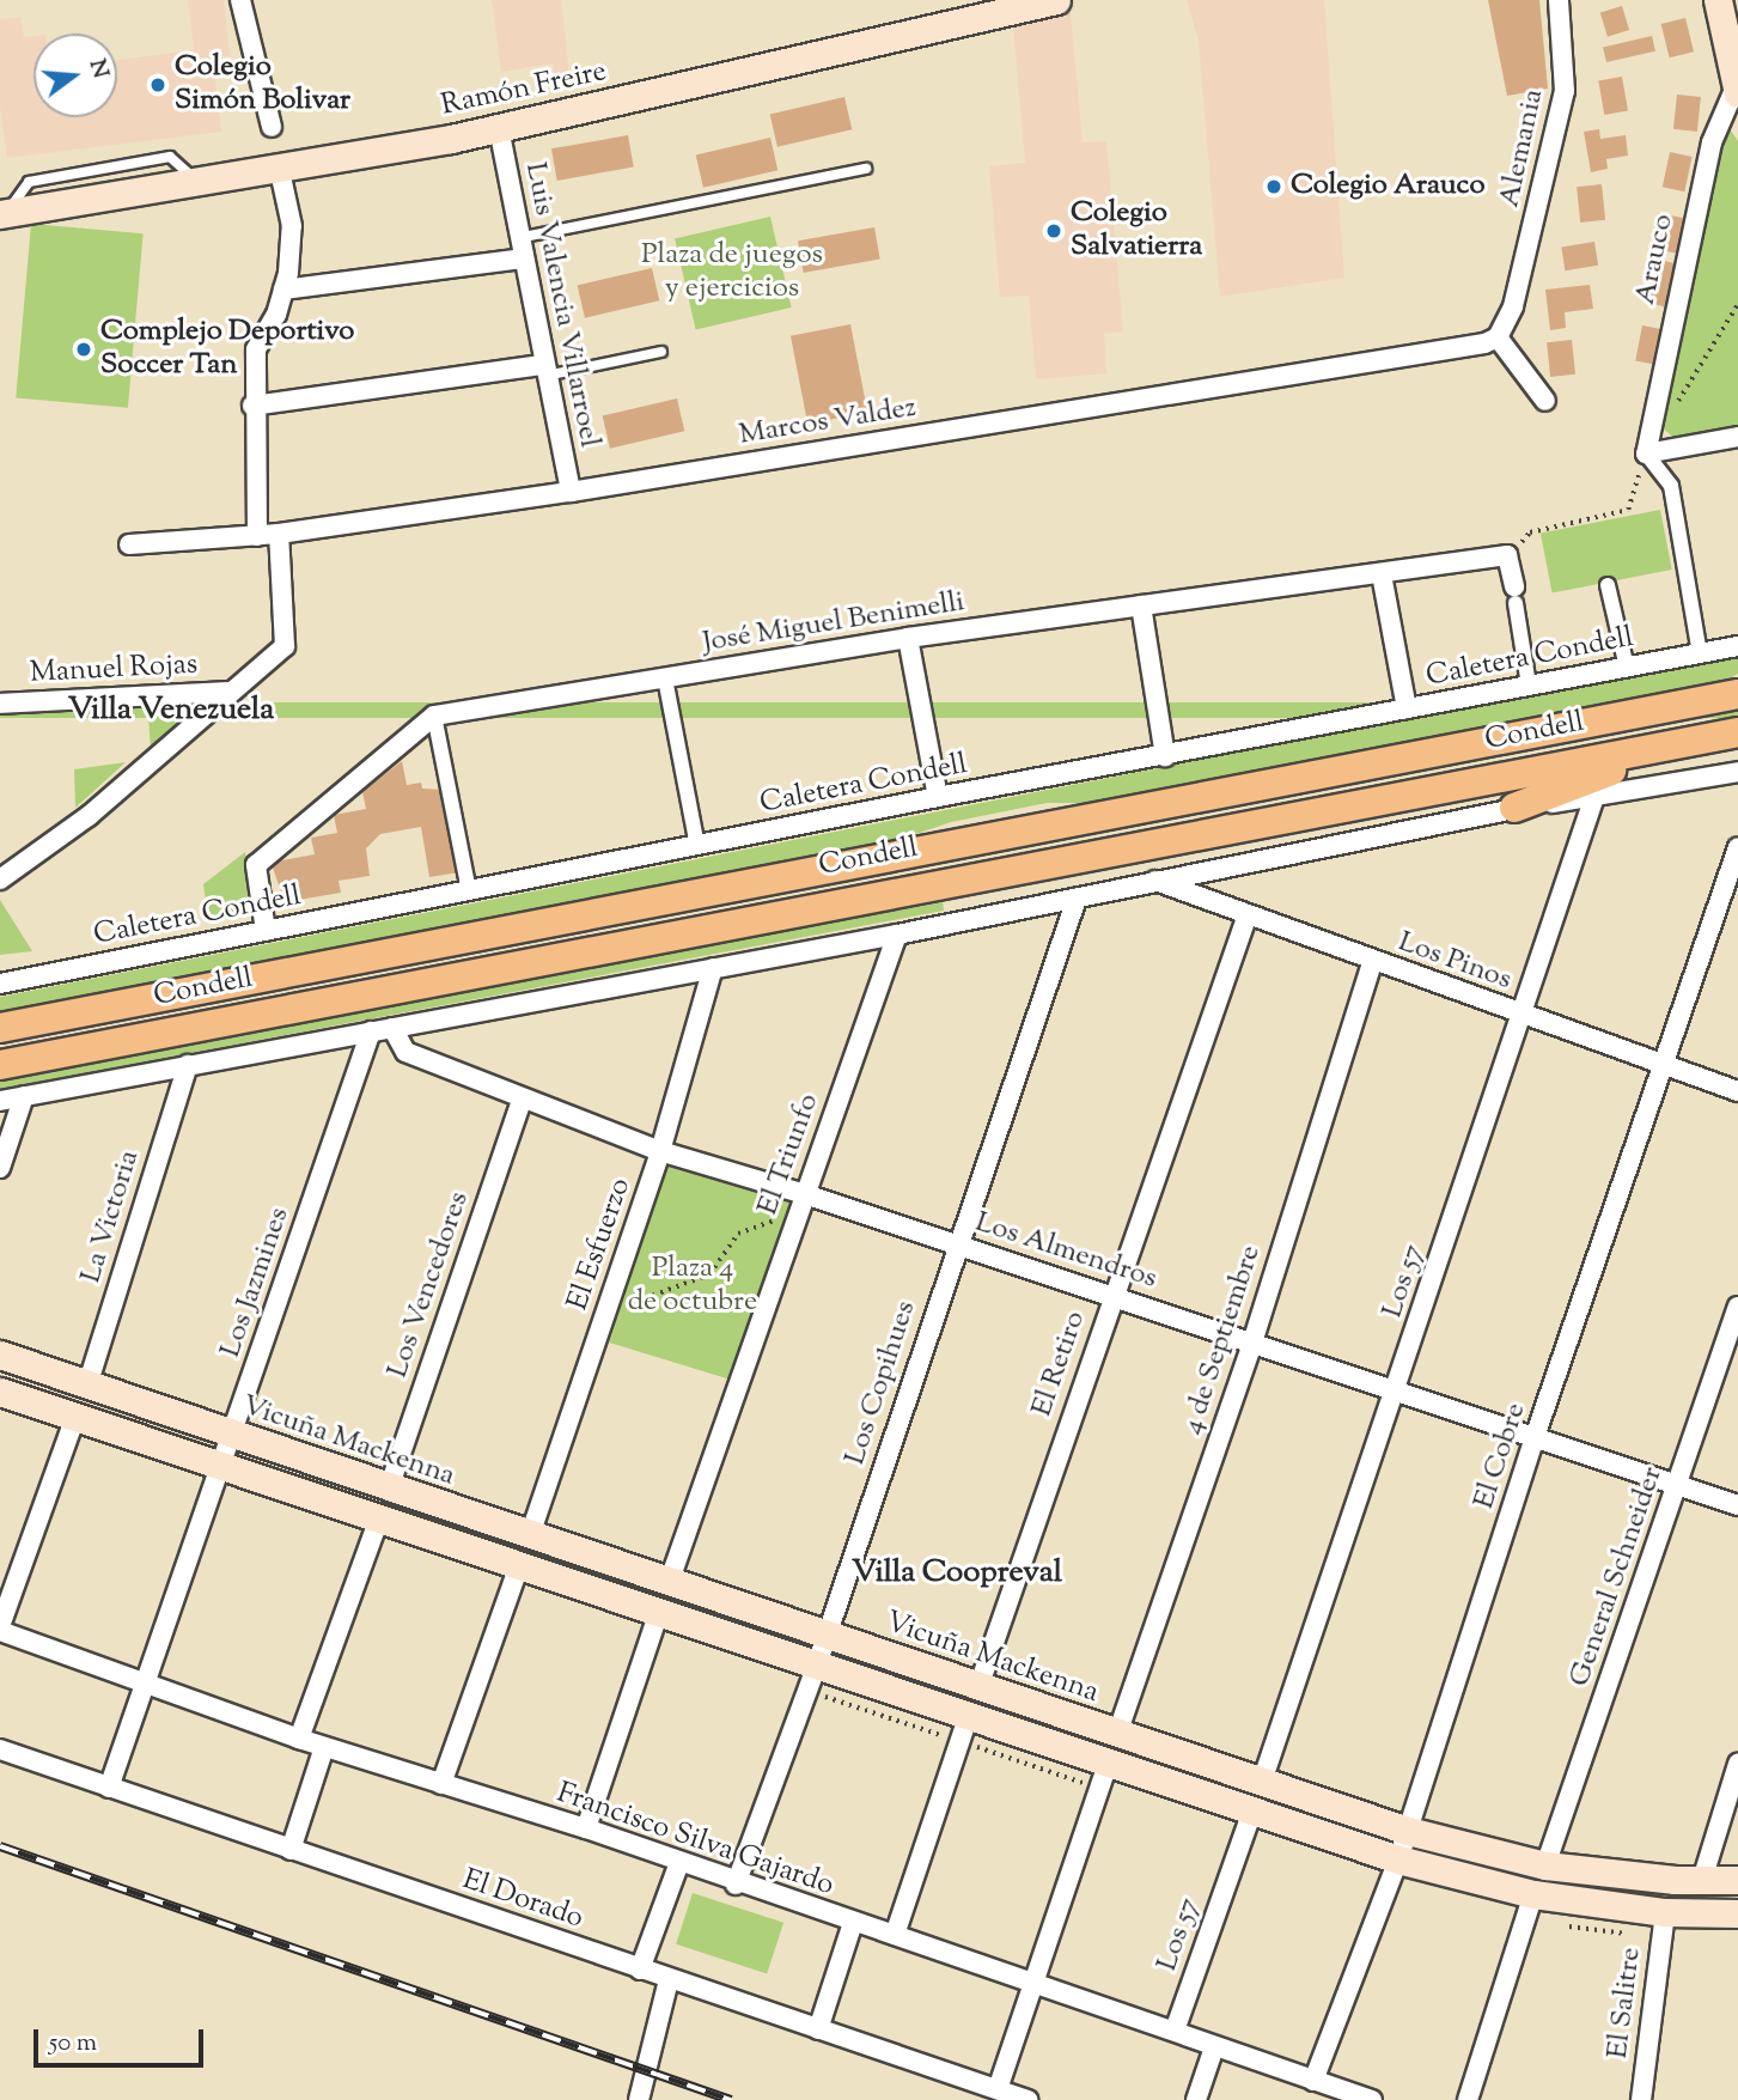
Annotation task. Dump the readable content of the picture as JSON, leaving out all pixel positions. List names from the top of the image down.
{
  "streets": {
    "main road": [
      "Ramón Freire",
      "Arauco",
      "Condell",
      "Vicuña Mackenna"
    ],
    "street": [
      "Alemania",
      "Luis Valencia Villarroel",
      "Marcos Valdez",
      "José Miguel Benimelli",
      "Caletera Condell",
      "Manuel Rojas",
      "Los Pinos",
      "El Triunfo",
      "La Victoria",
      "El Esfuerzo",
      "Los Almendros",
      "Los 57",
      "Los Jazmines",
      "Los Vencedores",
      "4 de Septiembre",
      "El Retiro",
      "Los Copihues",
      "El Cobre",
      "General Schneider",
      "Francisco Silva Gajardo",
      "El Dorado",
      "El Salitre"
    ]
  },
  "crossings": [
    ["Ramón Freire", "Luis Valencia Villarroel"],
    ["Alemania", "Marcos Valdez"],
    ["Luis Valencia Villarroel", "Marcos Valdez"],
    ["Los Pinos", "Los 57"],
    ["Los Pinos", "4 de Septiembre"],
    ["Los Pinos", "El Retiro"],
    ["Los Pinos", "El Cobre"],
    ["El Triunfo", "Los Almendros"],
    ["El Triunfo", "Vicuña Mackenna"],
    ["La Victoria", "Vicuña Mackenna"],
    ["El Esfuerzo", "Los Almendros"],
    ["El Esfuerzo", "Vicuña Mackenna"],
    ["Los Almendros", "Los 57"],
    ["Los Almendros", "Los Vencedores"],
    ["Los Almendros", "4 de Septiembre"],
    ["Los Almendros", "El Retiro"],
    ["Los Almendros", "Los Copihues"],
    ["Los Almendros", "El Cobre"],
    ["Los Almendros", "General Schneider"],
    ["Los 57", "Vicuña Mackenna"],
    ["Los 57", "Francisco Silva Gajardo"],
    ["Los Jazmines", "Vicuña Mackenna"],
    ["Los Jazmines", "Francisco Silva Gajardo"],
    ["Los Jazmines", "El Dorado"],
    ["Los Vencedores", "Vicuña Mackenna"],
    ["4 de Septiembre", "Vicuña Mackenna"],
    ["El Retiro", "Vicuña Mackenna"],
    ["Los Copihues", "Vicuña Mackenna"],
    ["Los Copihues", "Francisco Silva Gajardo"],
    ["Vicuña Mackenna", "El Cobre"],
    ["Vicuña Mackenna", "General Schneider"],
    ["Vicuña Mackenna", "El Salitre"],
    ["El Cobre", "Francisco Silva Gajardo"]
  ],
  "districts": ["Villa Venezuela", "Villa Coopreval"],
  "parks": ["Plaza de juegos y ejercicios", "Plaza 4 de octubre"],
  "places": [
    "Colegio Simón Bolivar",
    "Colegio Arauco",
    "Colegio Salvatierra",
    "Complejo Deportivo Soccer Tan"
  ],
  "scale_bar": "50 m",
  "north": "right"
}
